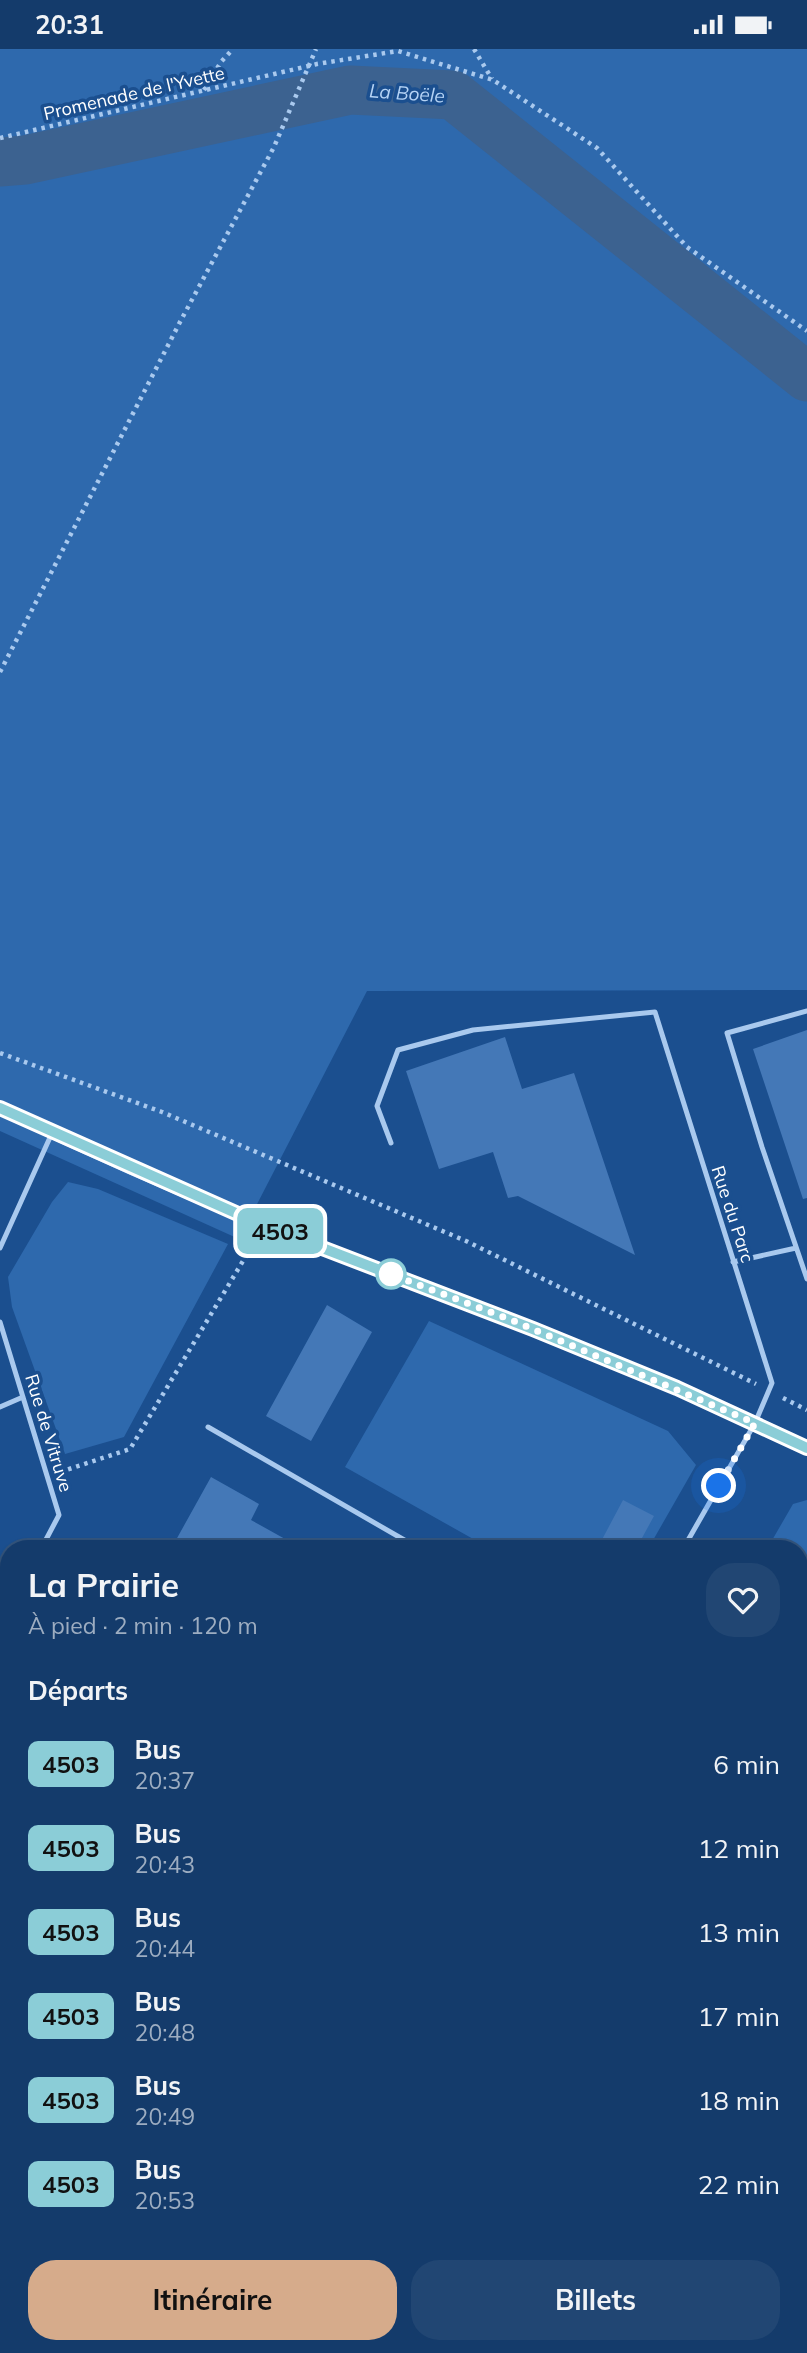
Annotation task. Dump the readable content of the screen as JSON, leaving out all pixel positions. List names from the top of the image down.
{
  "streets": {
    "lane": ["Rue du Parc", "Rue de Vitruve"],
    "path": ["Promenade de l'Yvette"]
  },
  "water": ["La Boële"],
  "lines": ["bus line 4503"],
  "page": {
    "status": "20:31",
    "on_map": "4503",
    "heading": [
      ["La Prairie", "À pied · 2 min · 120 m"],
      "Départs"
    ],
    "list": [
      {
        "mark": "4503",
        "name": "Bus",
        "note": "20:37",
        "value": "6 min"
      },
      {
        "mark": "4503",
        "name": "Bus",
        "note": "20:43",
        "value": "12 min"
      },
      {
        "mark": "4503",
        "name": "Bus",
        "note": "20:44",
        "value": "13 min"
      },
      {
        "mark": "4503",
        "name": "Bus",
        "note": "20:48",
        "value": "17 min"
      },
      {
        "mark": "4503",
        "name": "Bus",
        "note": "20:49",
        "value": "18 min"
      },
      {
        "mark": "4503",
        "name": "Bus",
        "note": "20:53",
        "value": "22 min"
      }
    ],
    "buttons": ["Itinéraire", "Billets"]
  }
}
